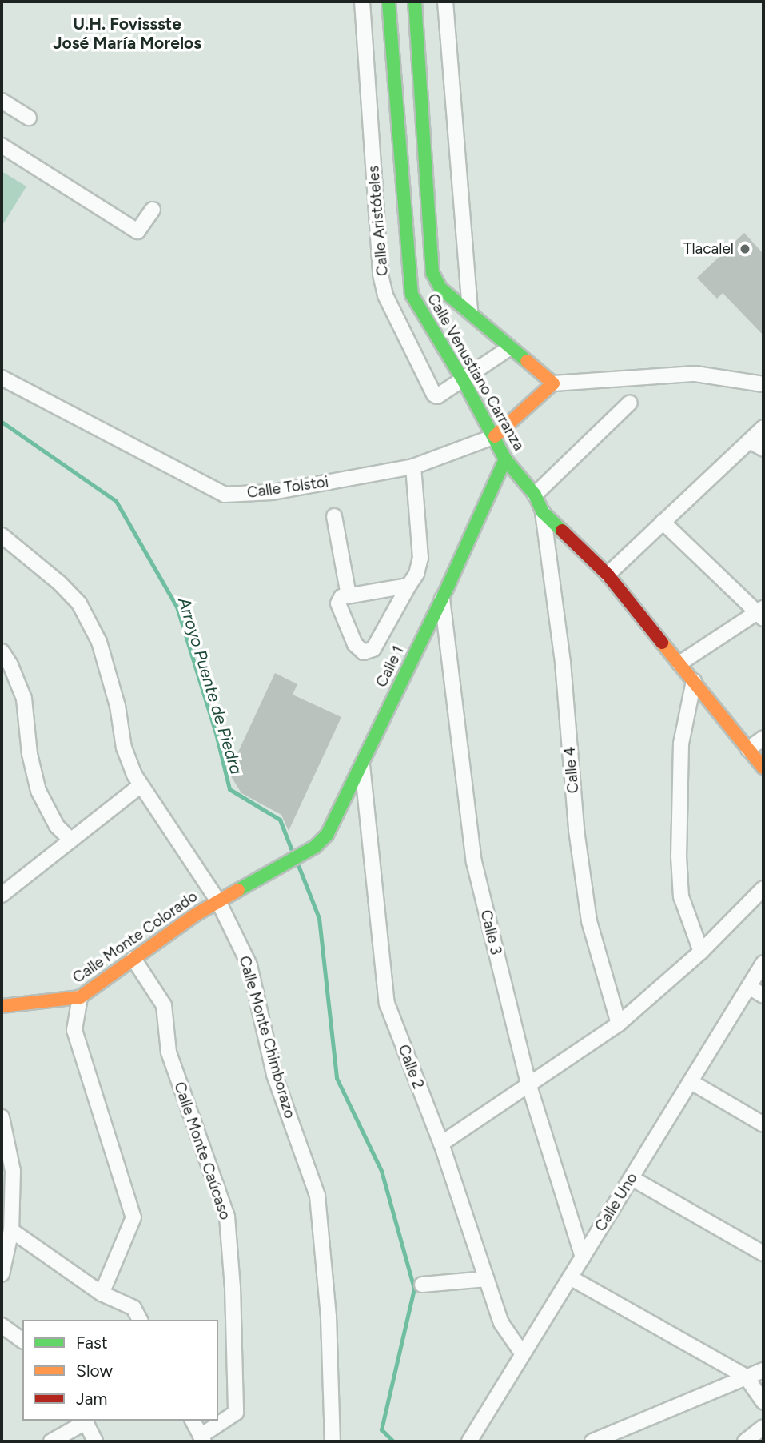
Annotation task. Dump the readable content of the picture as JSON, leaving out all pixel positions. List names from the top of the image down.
{
  "streets": {
    "street": [
      "Calle Aristóteles",
      "Calle Venustiano Carranza",
      "Calle Tolstoi",
      "Calle 1",
      "Calle 4",
      "Calle 3",
      "Calle Monte Colorado",
      "Calle Monte Chimborazo",
      "Calle 2",
      "Calle Monte Caúcaso",
      "Calle Uno"
    ]
  },
  "crossings": [
    ["Calle Aristóteles", "Calle Venustiano Carranza"],
    ["Calle Venustiano Carranza", "Calle Tolstoi"],
    ["Calle Venustiano Carranza", "Calle 1"],
    ["Calle Venustiano Carranza", "Calle 4"],
    ["Calle 1", "Calle 3"],
    ["Calle 1", "Calle Monte Colorado"],
    ["Calle 1", "Calle 2"],
    ["Calle 3", "Calle Uno"],
    ["Calle Monte Colorado", "Calle Monte Chimborazo"],
    ["Calle Monte Colorado", "Calle Monte Caúcaso"],
    ["Calle 2", "Calle Uno"]
  ],
  "districts": ["U.H. Fovissste José María Morelos"],
  "water": ["Arroyo Puente de Piedra"],
  "places": ["Tlacalel"],
  "legend": ["Fast", "Slow", "Jam"]
}
